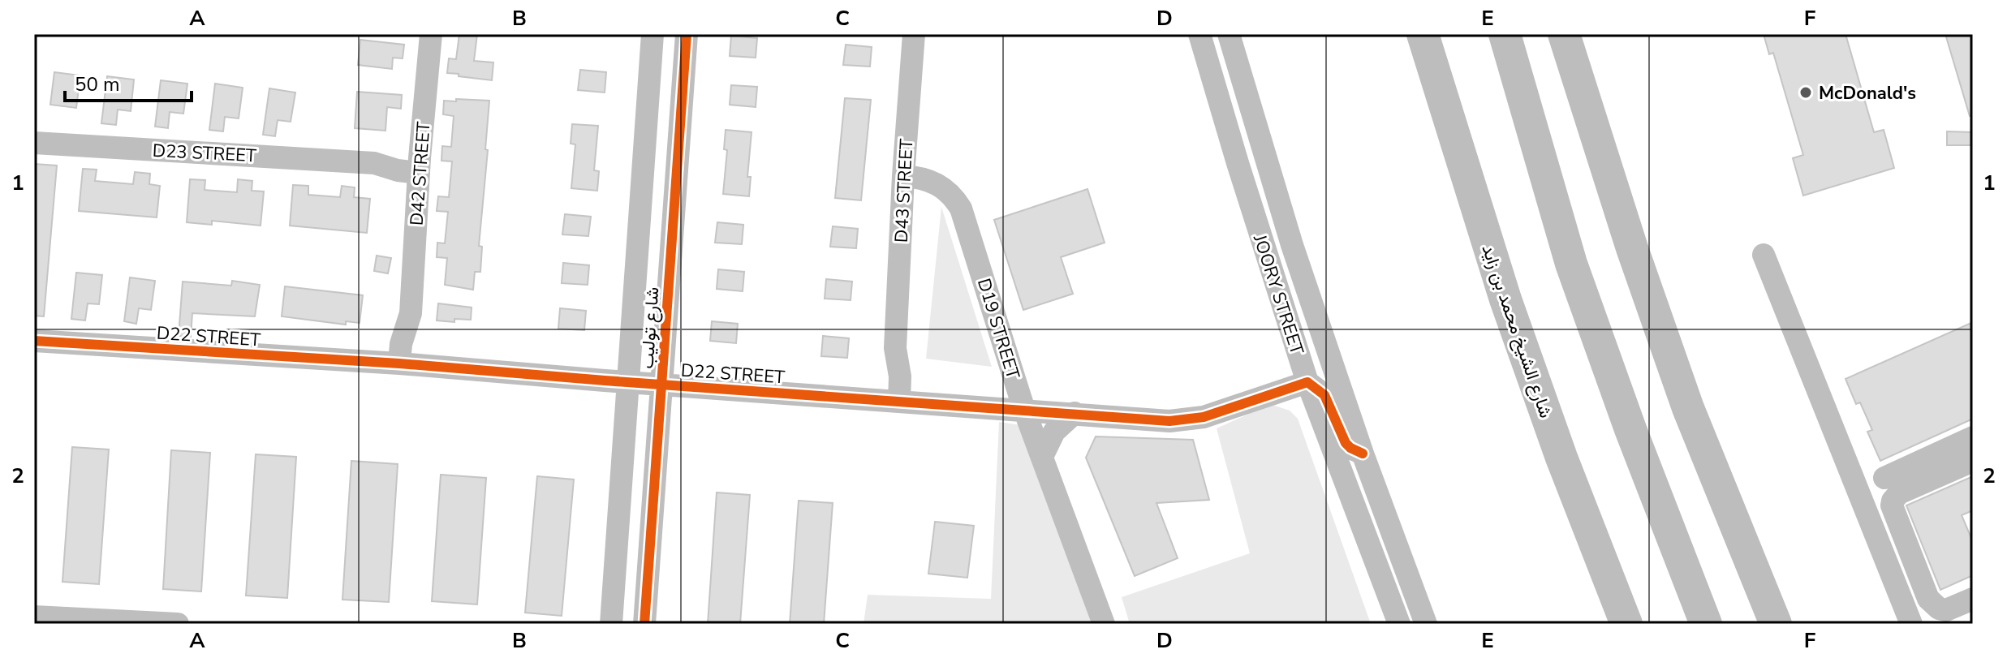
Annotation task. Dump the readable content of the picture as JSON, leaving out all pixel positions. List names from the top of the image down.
{
  "streets": {
    "highway": ["شارع الشيخ محمد بن زايد"],
    "street": [
      "D23 STREET",
      "D42 STREET",
      "D43 STREET",
      "JOORY STREET",
      "شارع توليب",
      "D19 STREET",
      "D22 STREET"
    ]
  },
  "crossings": [
    ["D23 STREET", "D42 STREET"],
    ["D42 STREET", "D22 STREET"],
    ["D43 STREET", "D19 STREET"],
    ["D43 STREET", "D22 STREET"],
    ["JOORY STREET", "D22 STREET"],
    ["شارع توليب", "D22 STREET"],
    ["D19 STREET", "D22 STREET"]
  ],
  "places": ["McDonald's"],
  "scale_bar": "50 m",
  "grid": {
    "columns": [
      "A",
      "B",
      "C",
      "D",
      "E",
      "F"
    ],
    "rows": ["1", "2"]
  }
}
